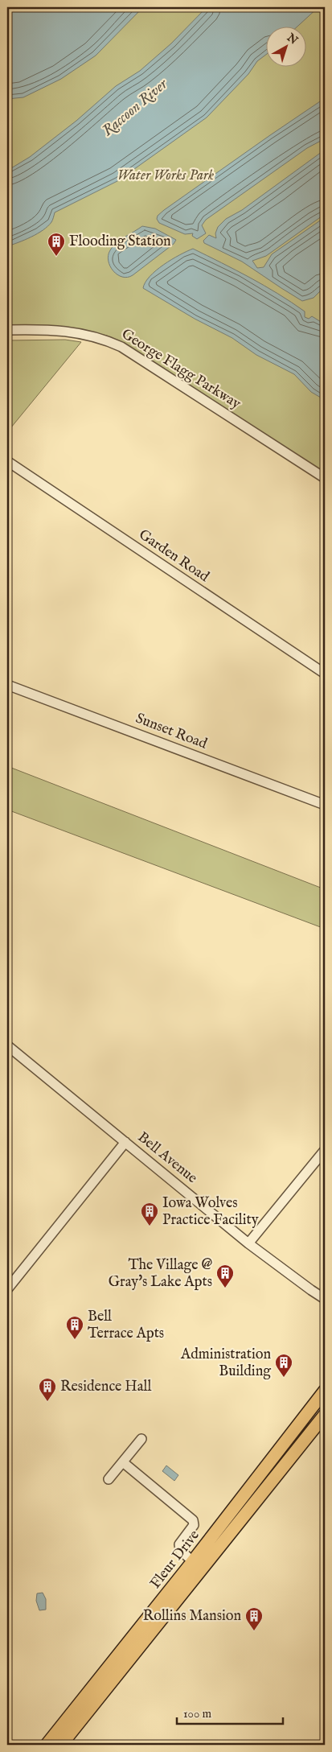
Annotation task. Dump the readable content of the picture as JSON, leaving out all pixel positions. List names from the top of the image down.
{
  "streets": {
    "main road": ["Fleur Drive"],
    "street": [
      "George Flagg Parkway",
      "Garden Road",
      "Sunset Road",
      "Bell Avenue"
    ]
  },
  "water": ["Raccoon River"],
  "parks": ["Water Works Park"],
  "places": {
    "building": [
      "Flooding Station",
      "Iowa Wolves Practice Facility",
      "The Village @ Gray's Lake Apts",
      "Bell Terrace Apts",
      "Administration Building",
      "Residence Hall",
      "Rollins Mansion"
    ]
  },
  "scale_bar": "100 m",
  "north": "top right"
}
